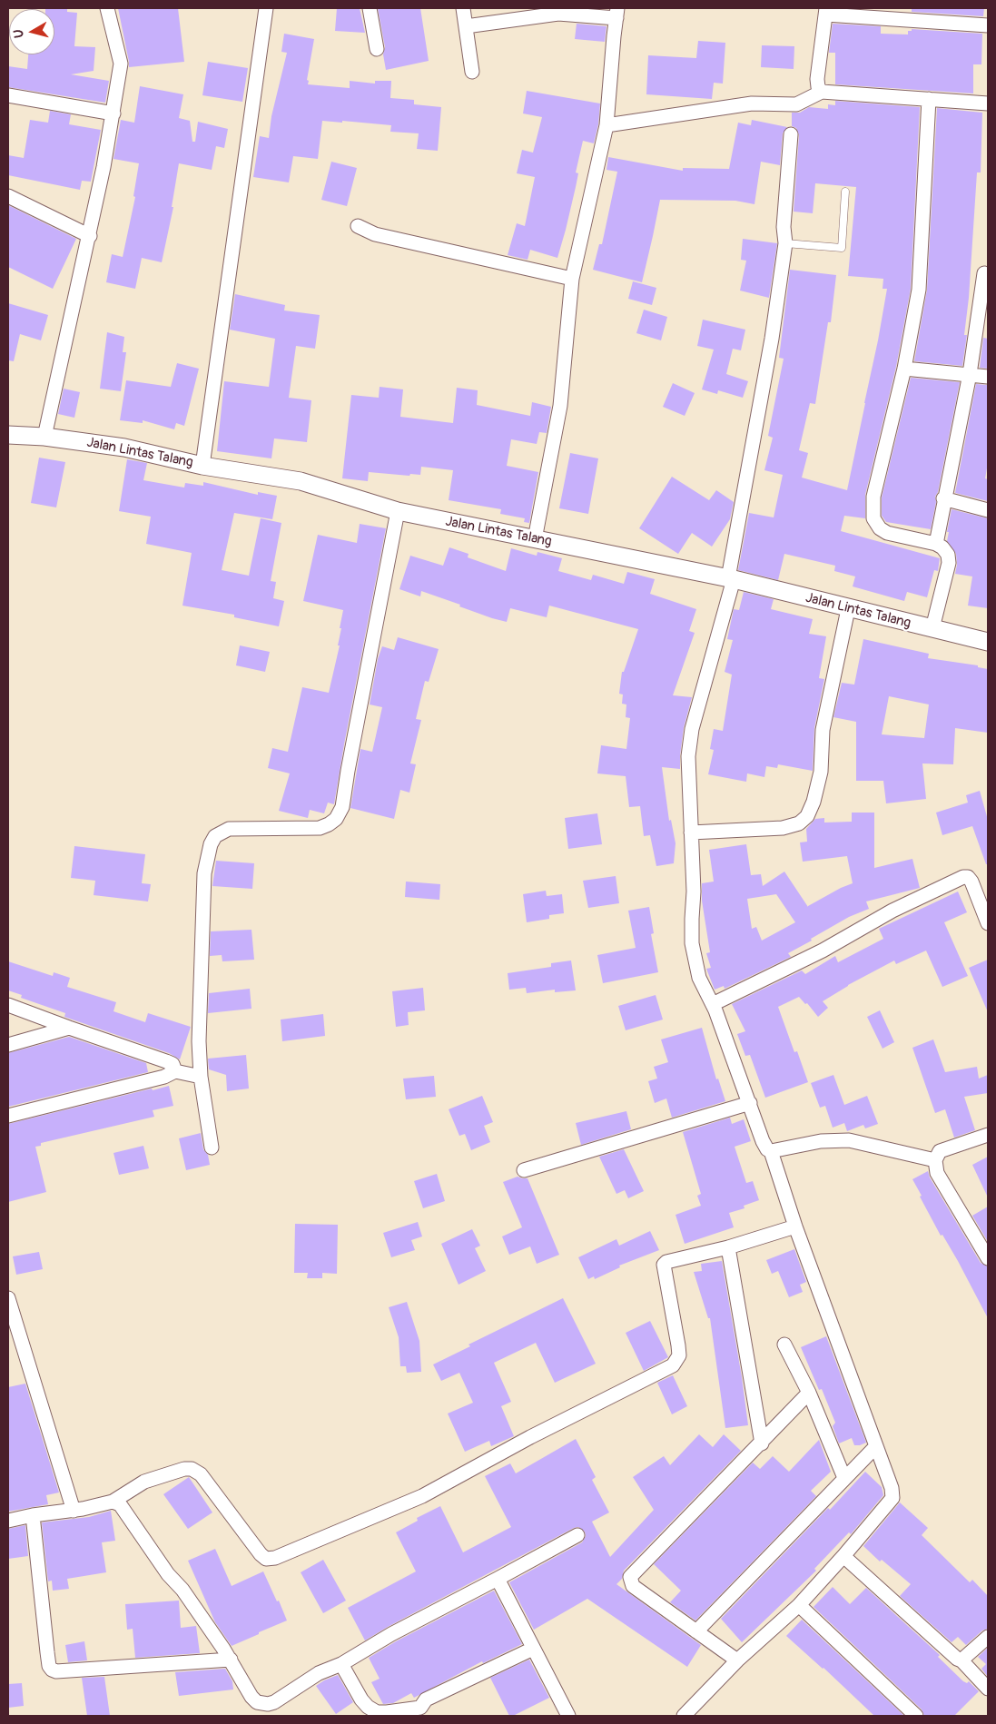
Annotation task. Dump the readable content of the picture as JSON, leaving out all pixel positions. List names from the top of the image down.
{
  "streets": {
    "street": ["Jalan Lintas Talang"]
  },
  "north": "left"
}
